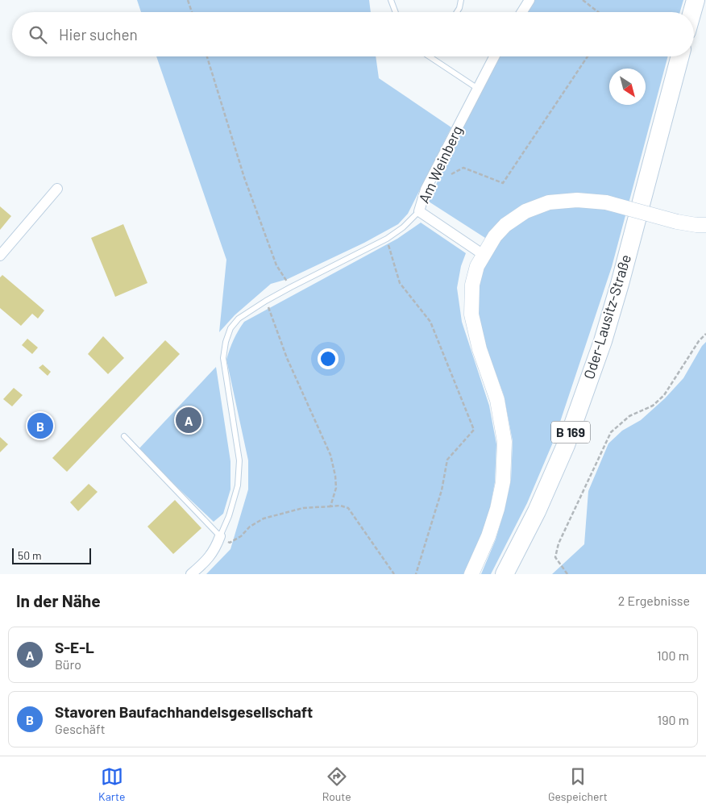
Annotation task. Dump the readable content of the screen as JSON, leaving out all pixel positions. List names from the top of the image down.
{
  "streets": {
    "highway": ["Oder-Lausitz-Straße", "B 169"],
    "street": ["Am Weinberg"]
  },
  "scale_bar": "50 m",
  "north": "bottom right",
  "page": {
    "search": "Hier suchen",
    "pins": ["A", "B"],
    "scale": "50 m",
    "heading": ["In der Nähe", "2 Ergebnisse"],
    "list": [
      {
        "mark": "A",
        "name": "S-E-L",
        "note": "Büro",
        "value": "100 m"
      },
      {
        "mark": "B",
        "name": "Stavoren Baufachhandelsgesellschaft",
        "note": "Geschäft",
        "value": "190 m"
      }
    ],
    "nav": ["Karte", "Route", "Gespeichert"]
  }
}
